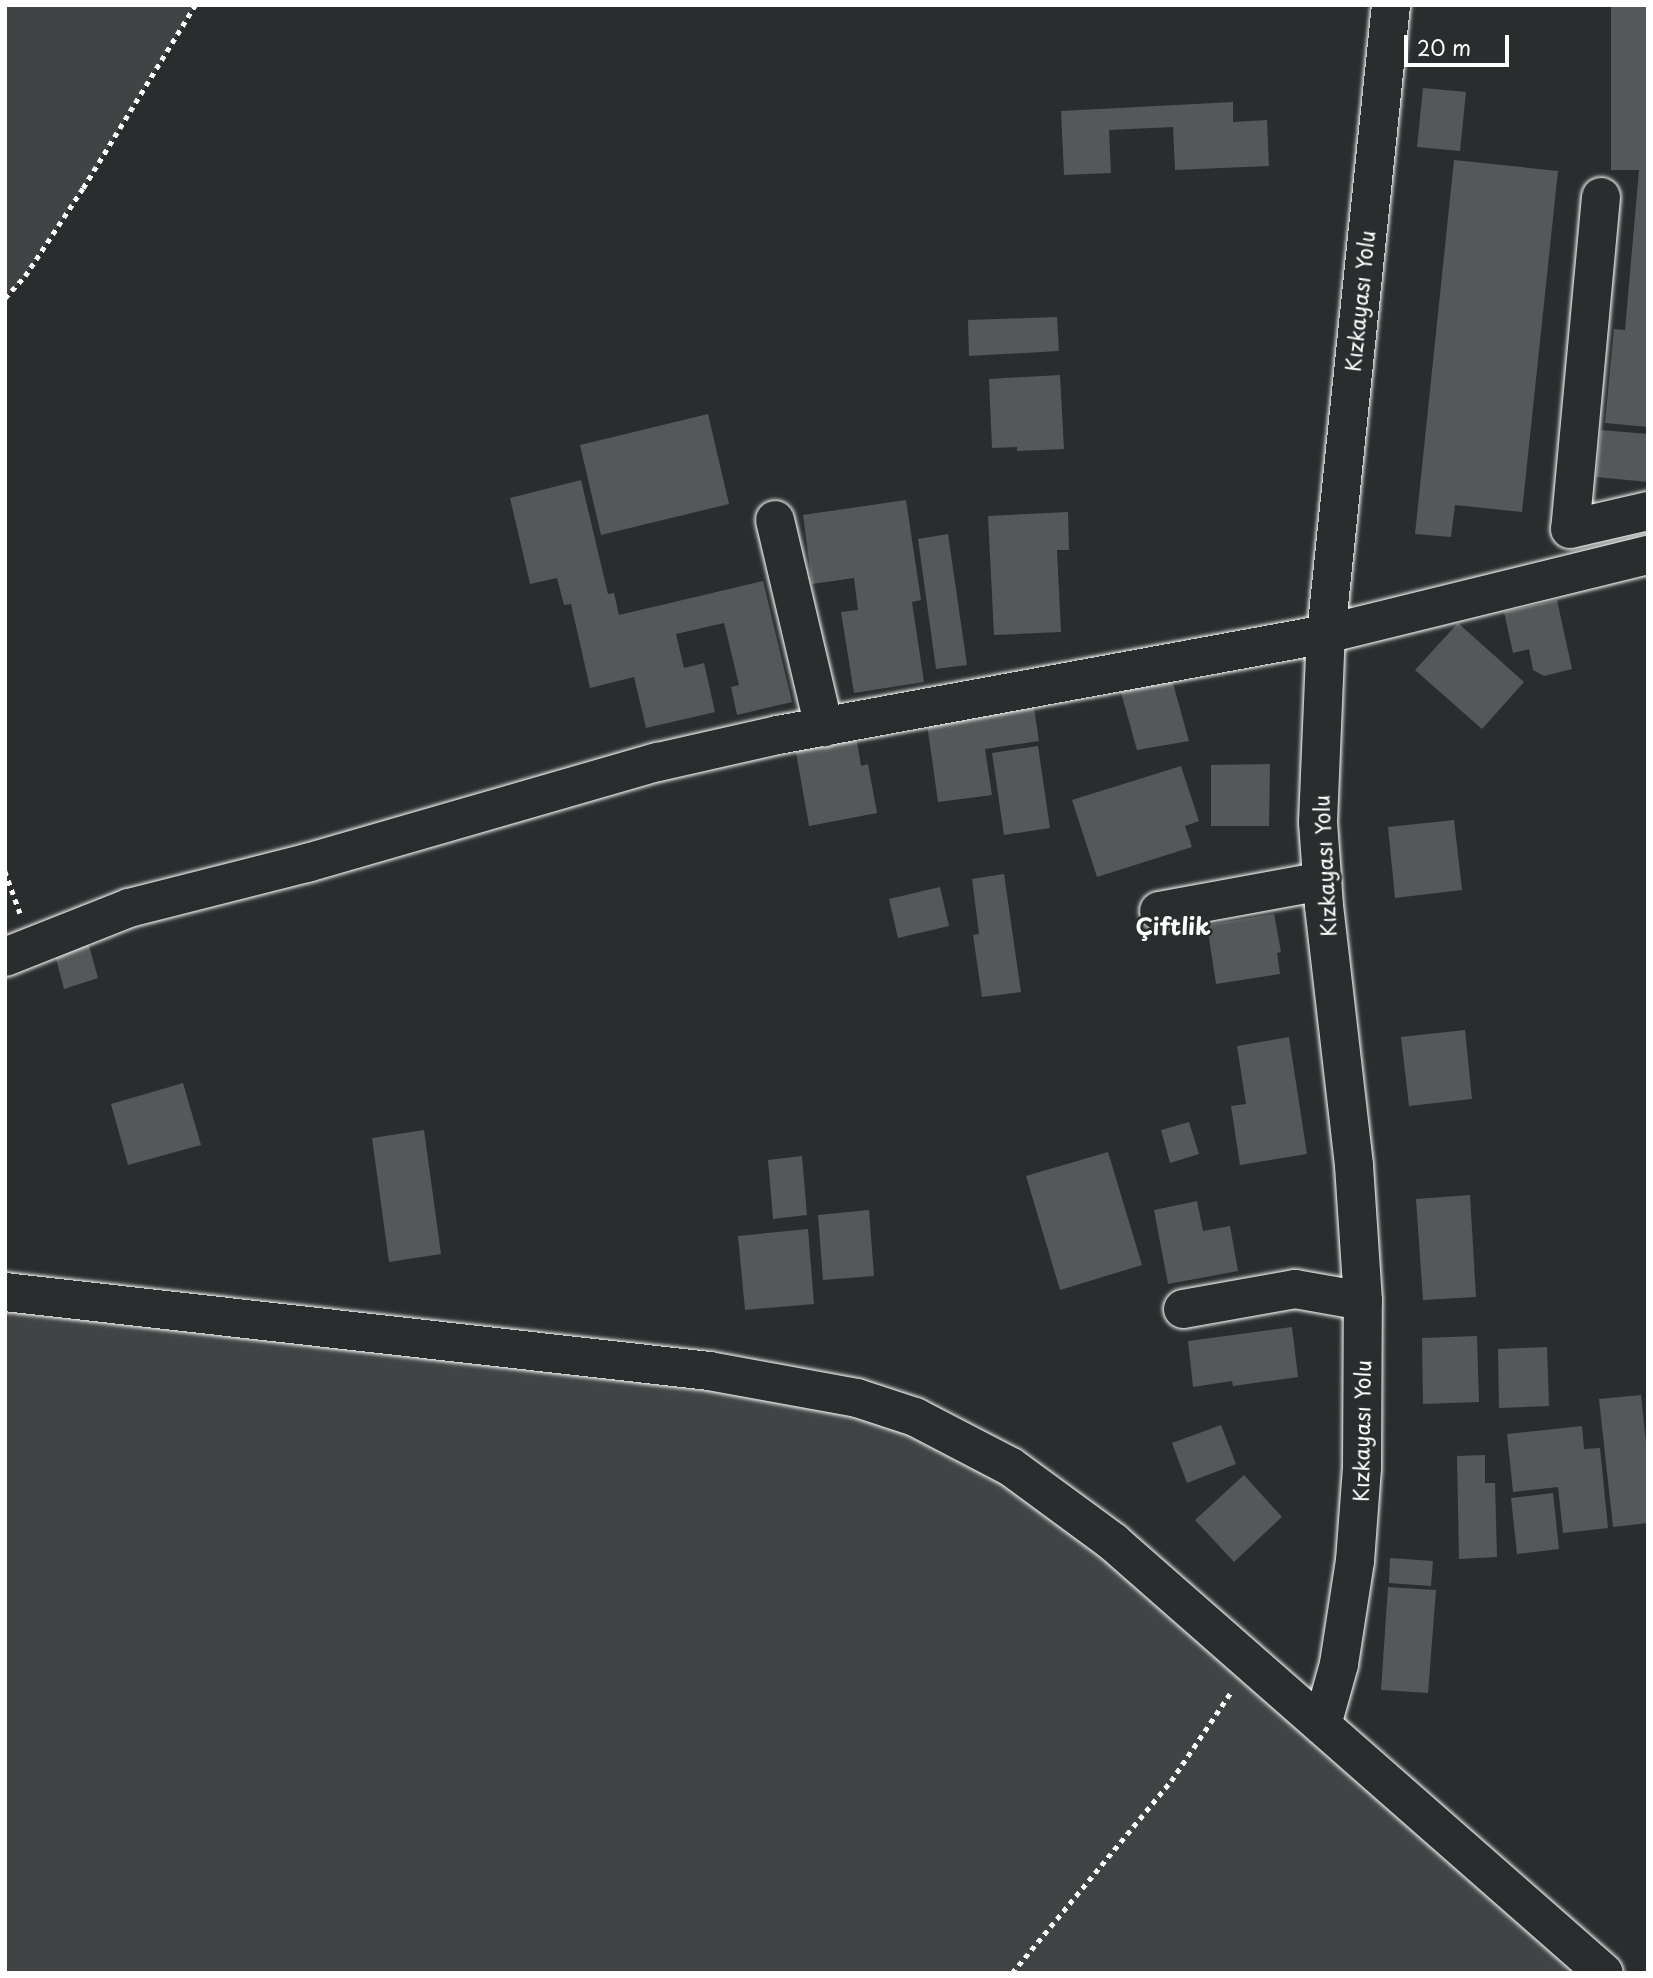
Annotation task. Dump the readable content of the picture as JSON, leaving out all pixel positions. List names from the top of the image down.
{
  "streets": {
    "street": ["Kızkayası Yolu"]
  },
  "districts": ["Çiftlik"],
  "scale_bar": "20 m"
}
